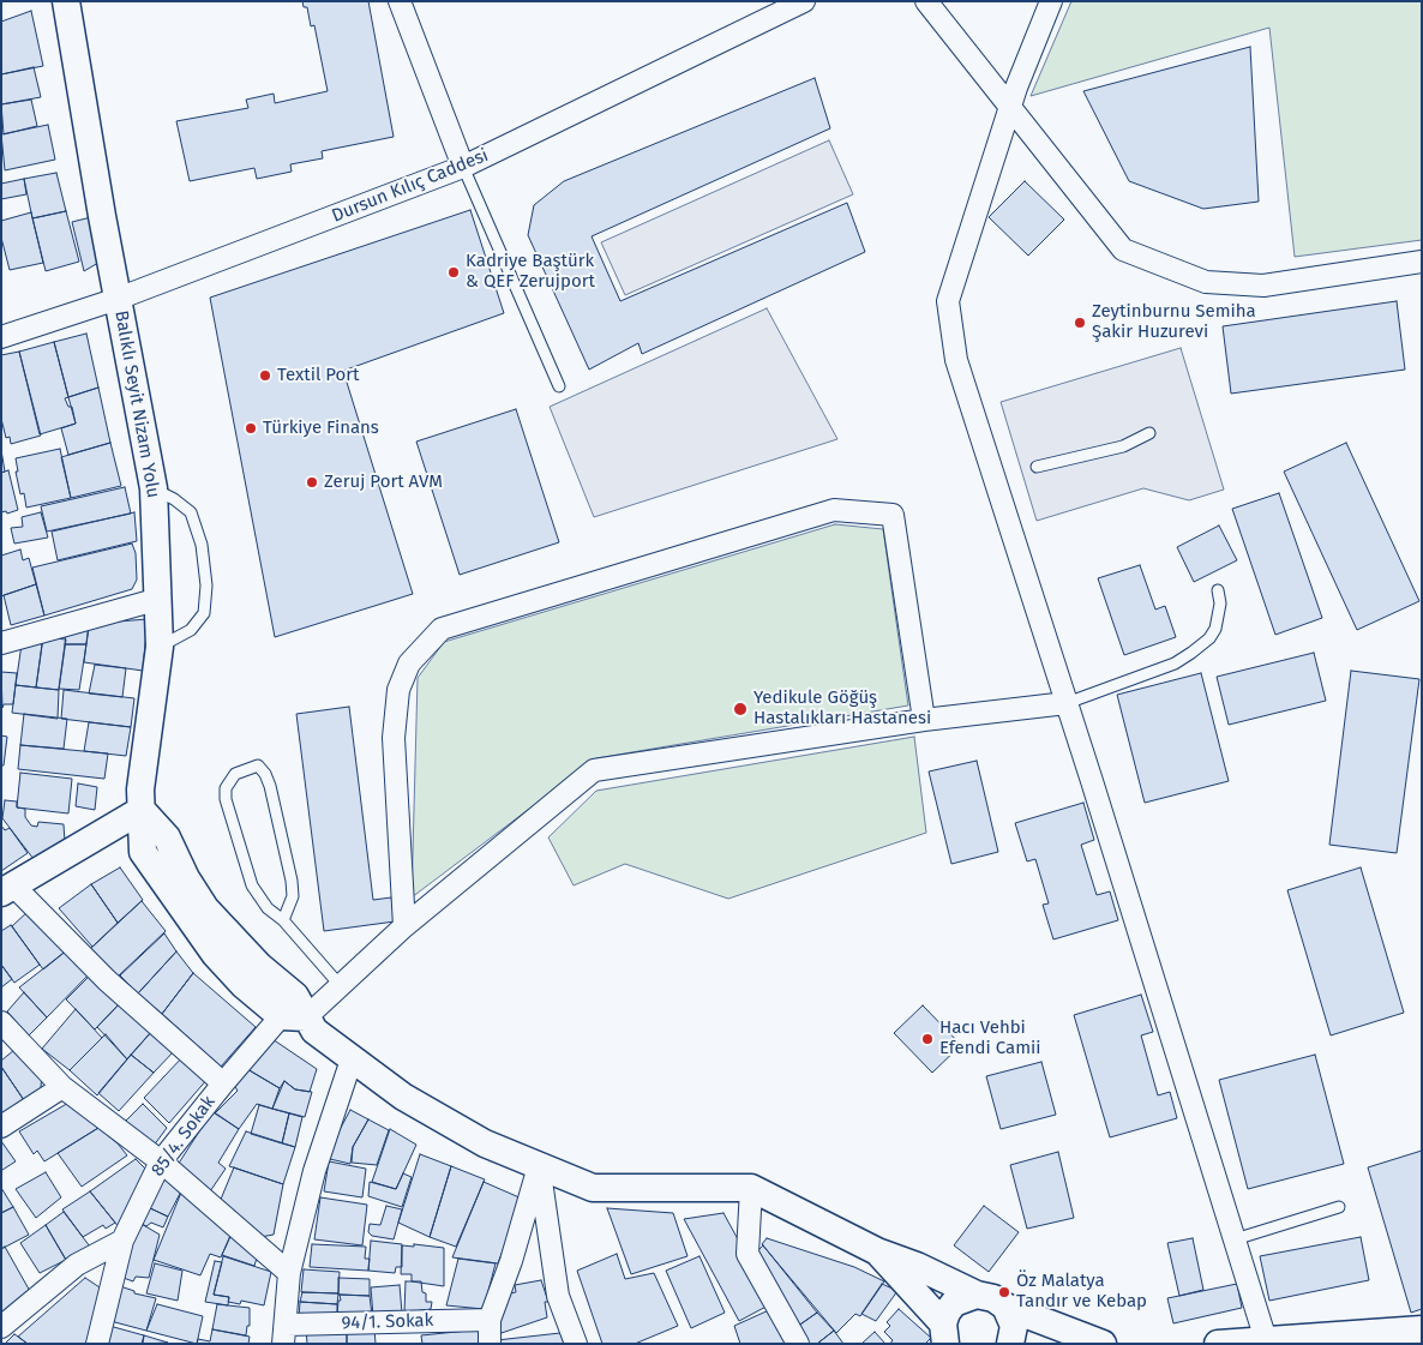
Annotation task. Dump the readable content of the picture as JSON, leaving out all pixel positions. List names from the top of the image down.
{
  "streets": {
    "street": [
      "Dursun Kılıç Caddesi",
      "Balıklı Seyit Nizam Yolu",
      "85/4. Sokak",
      "94/1. Sokak"
    ]
  },
  "crossings": [
    ["Dursun Kılıç Caddesi", "Balıklı Seyit Nizam Yolu"],
    ["Balıklı Seyit Nizam Yolu", "85/4. Sokak"]
  ],
  "places": [
    "Kadriye Baştürk & QEF Zerujport",
    "Zeytinburnu Semiha Şakir Huzurevi",
    "Textil Port",
    "Türkiye Finans",
    "Zeruj Port AVM",
    "Yedikule Göğüş Hastalıkları Hastanesi",
    "Hacı Vehbi Efendi Camii",
    "Öz Malatya Tandır ve Kebap"
  ]
}
